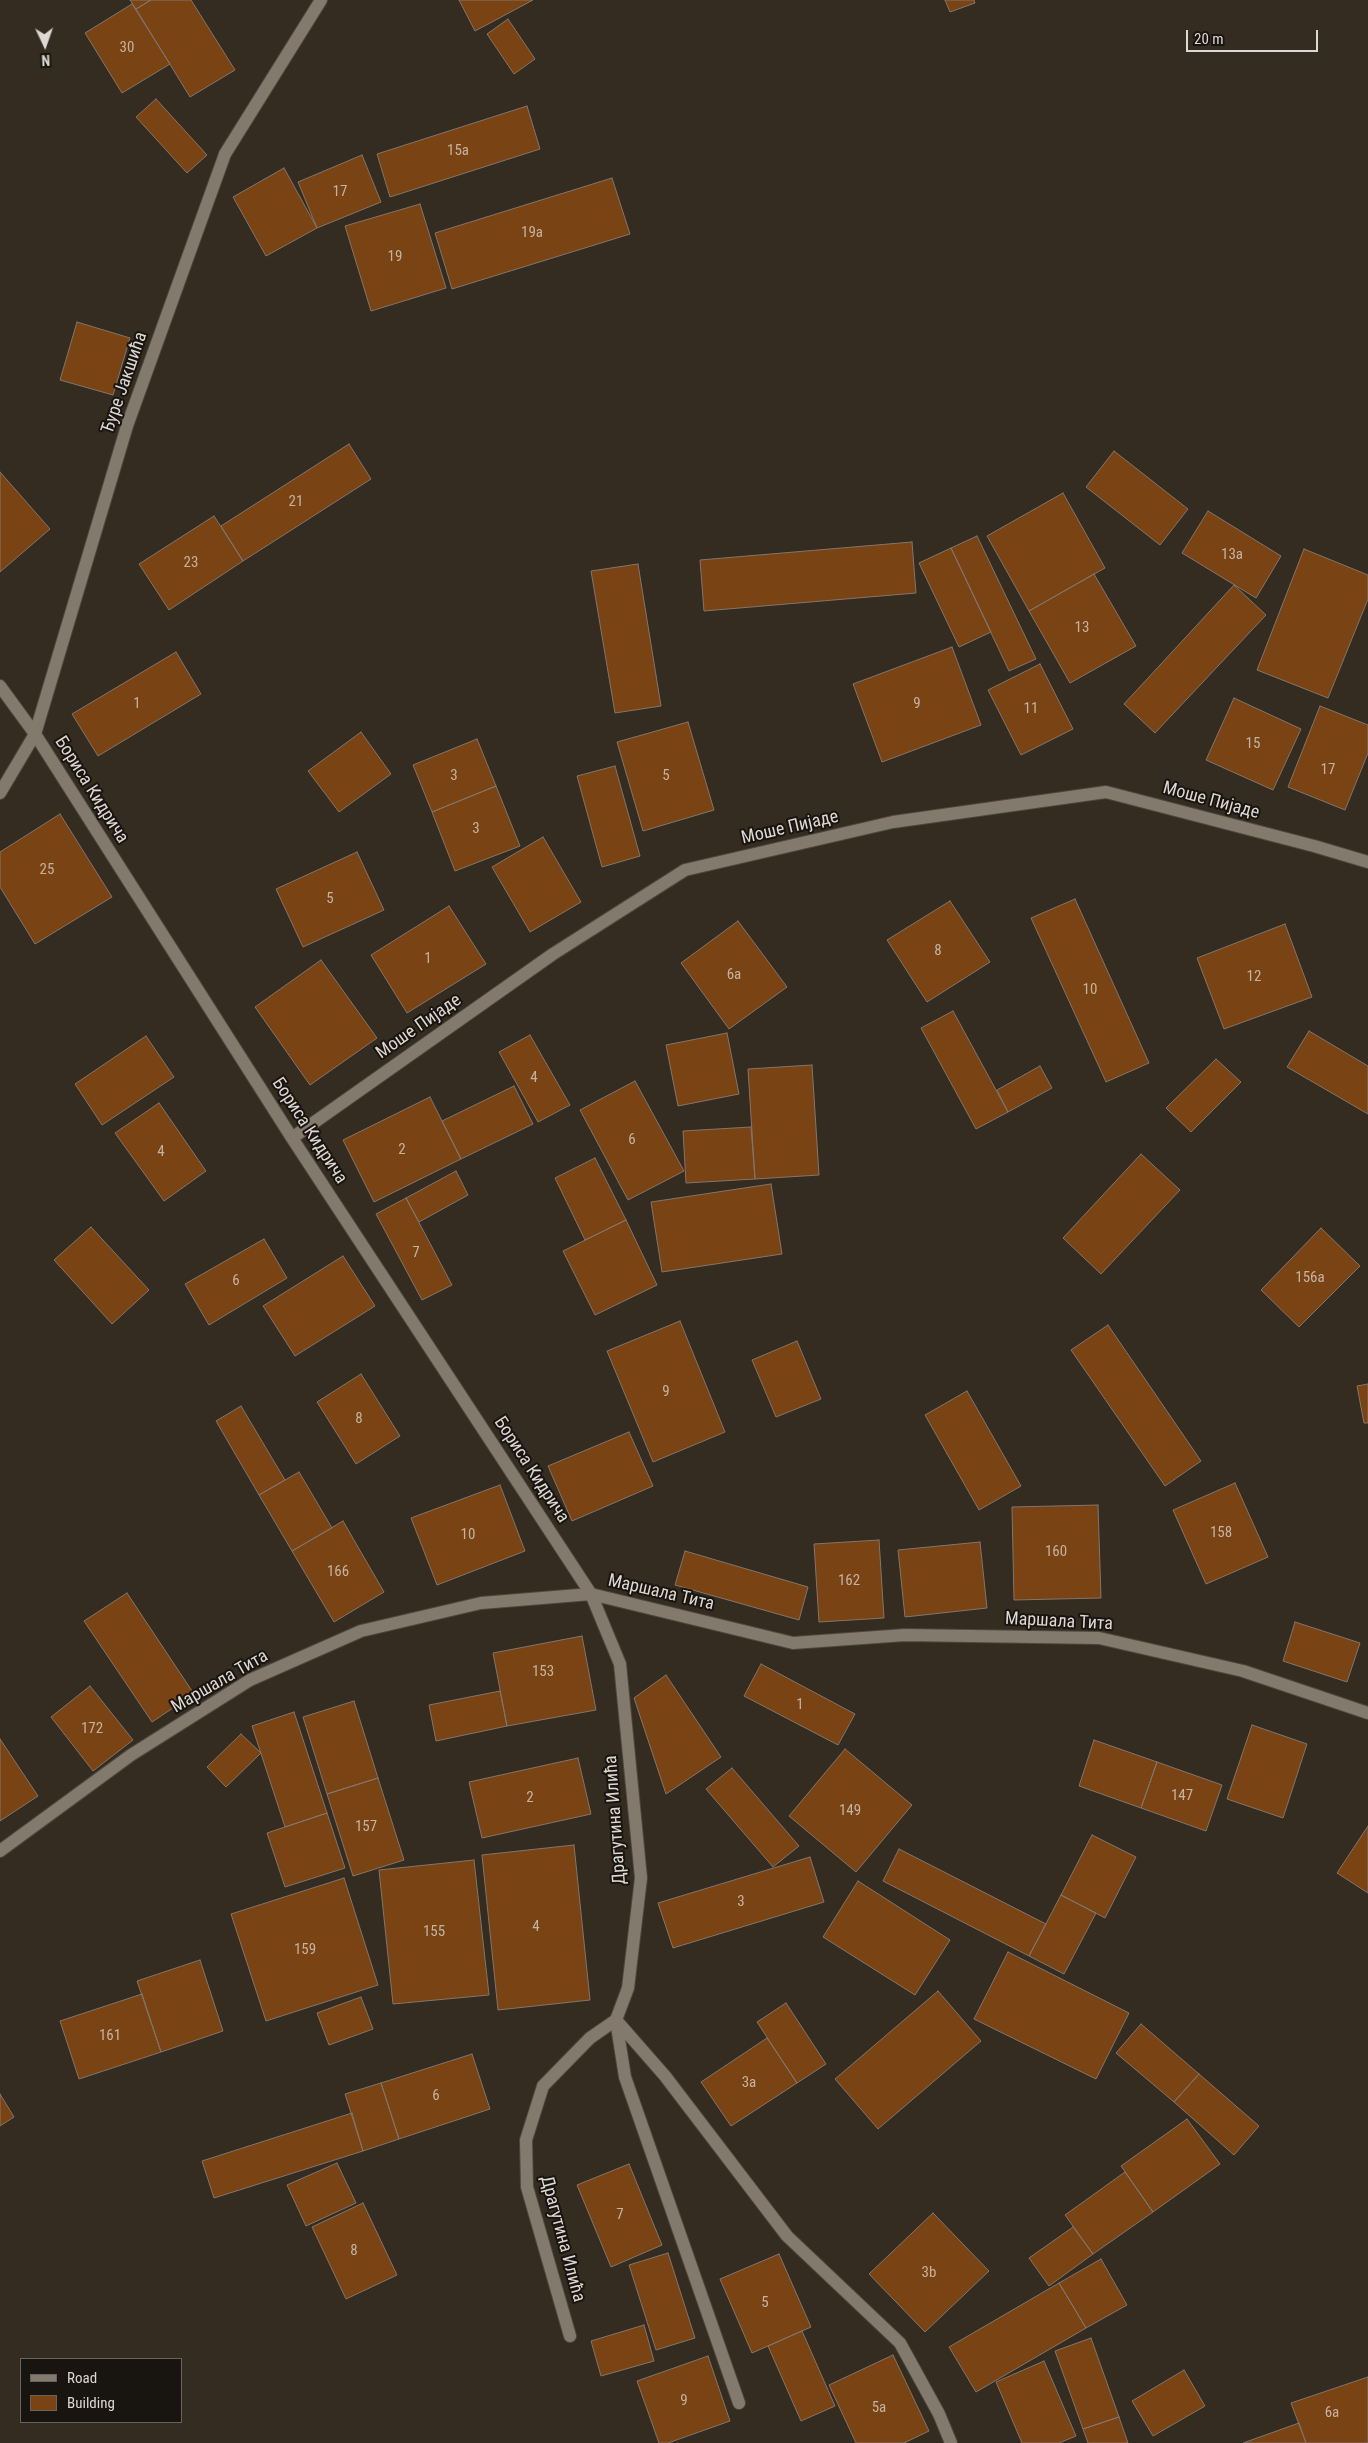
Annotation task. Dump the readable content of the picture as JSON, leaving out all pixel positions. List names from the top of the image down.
{
  "streets": {
    "street": [
      "Ђуре Јакшића",
      "Бориса Кидрича",
      "Моше Пијаде",
      "Маршала Тита",
      "Драгутина Илића"
    ]
  },
  "crossings": [
    ["Ђуре Јакшића", "Бориса Кидрича"],
    ["Бориса Кидрича", "Моше Пијаде"],
    ["Бориса Кидрича", "Маршала Тита"],
    ["Бориса Кидрича", "Драгутина Илића"],
    ["Маршала Тита", "Драгутина Илића"]
  ],
  "house_numbers": [
    "30",
    "15a",
    "17",
    "19a",
    "19",
    "21",
    "13a",
    "23",
    "13",
    "1",
    "9",
    "11",
    "15",
    "17",
    "3",
    "5",
    "3",
    "25",
    "5",
    "8",
    "1",
    "6a",
    "12",
    "10",
    "4",
    "6",
    "2",
    "4",
    "7",
    "156a",
    "6",
    "9",
    "8",
    "158",
    "10",
    "160",
    "166",
    "162",
    "153",
    "1",
    "172",
    "147",
    "2",
    "149",
    "157",
    "3",
    "4",
    "155",
    "159",
    "161",
    "3a",
    "6",
    "7",
    "8",
    "3b",
    "5",
    "9",
    "5a",
    "6a"
  ],
  "legend": ["Road", "Building"],
  "scale_bar": "20 m",
  "north": "bottom"
}
